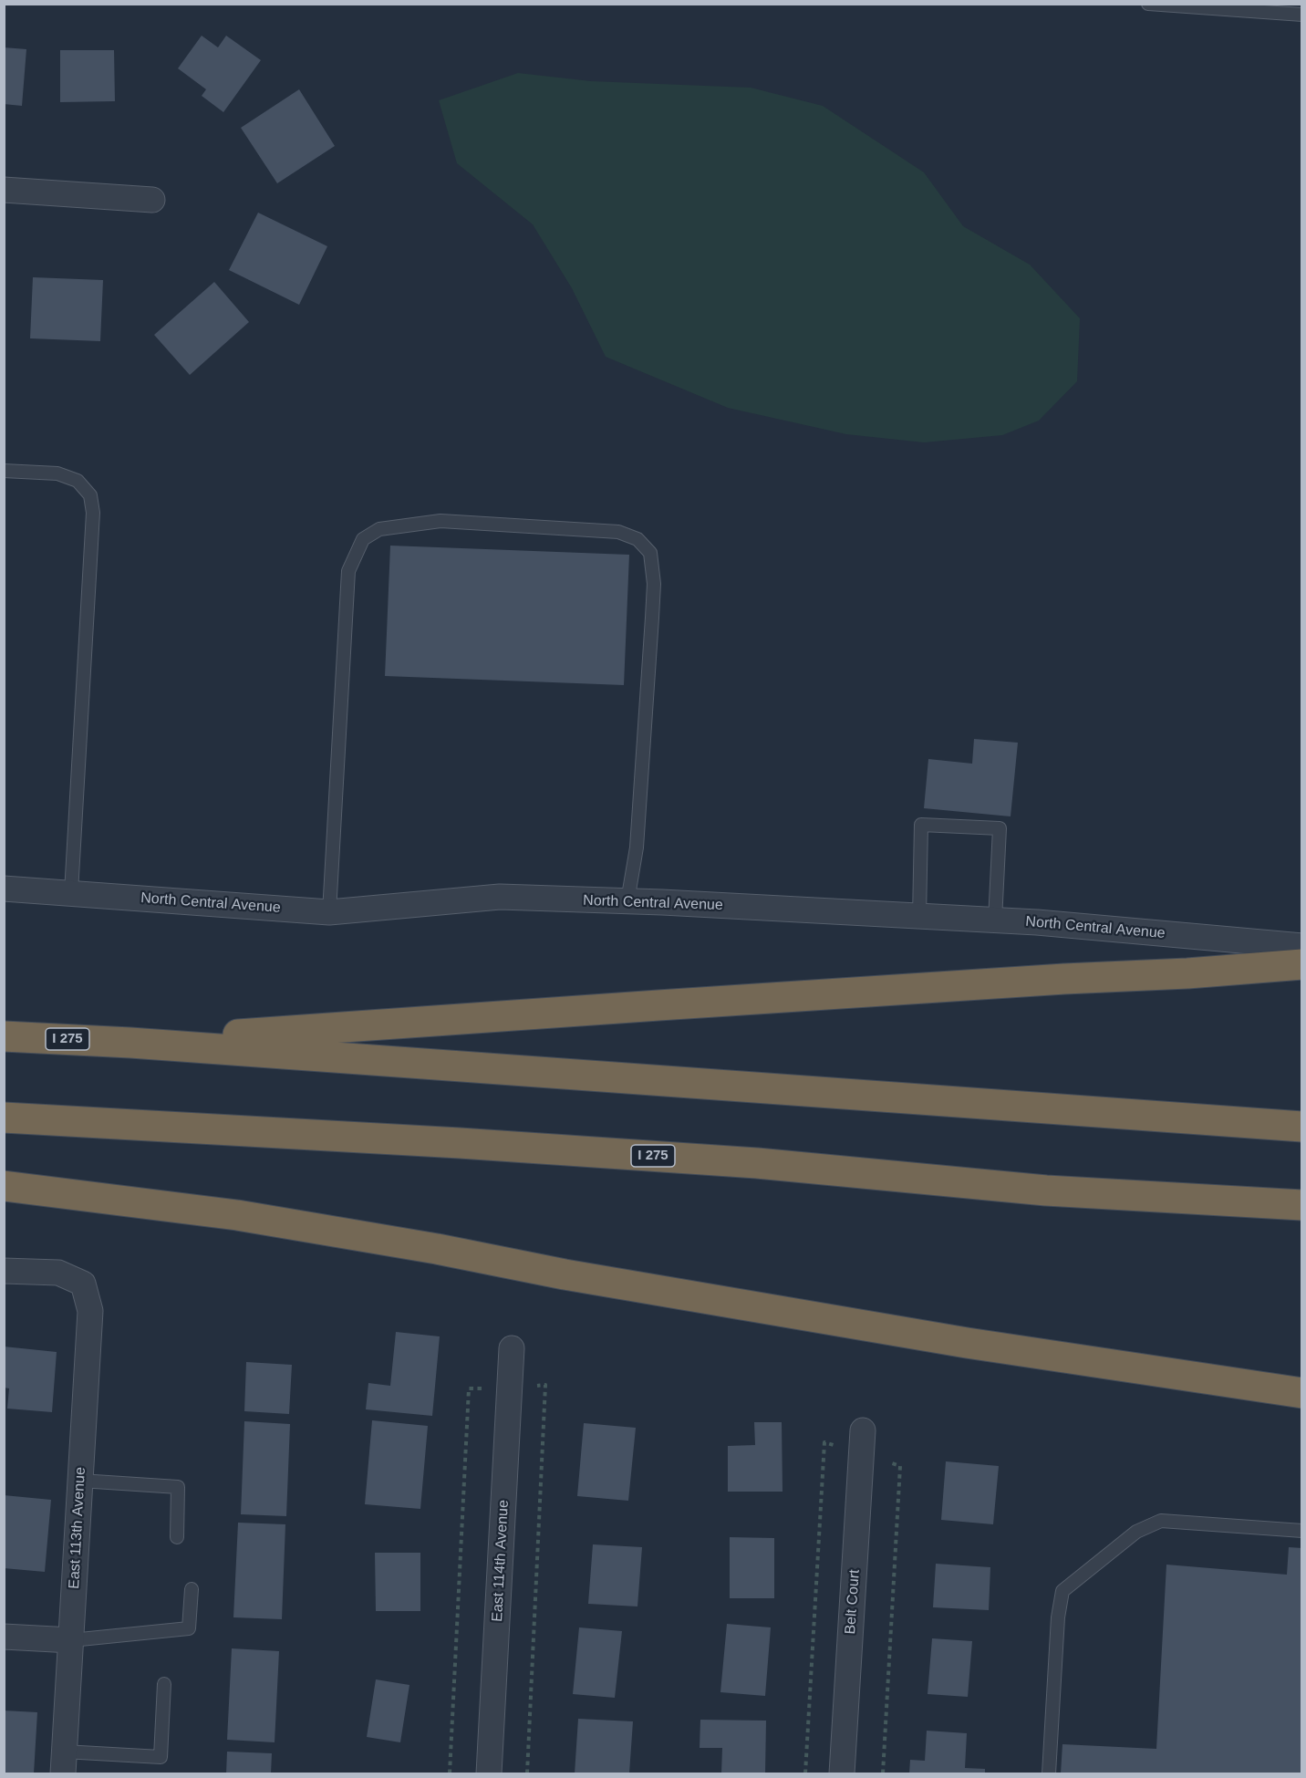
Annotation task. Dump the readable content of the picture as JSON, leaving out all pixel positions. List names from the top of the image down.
{
  "streets": {
    "highway": ["I 275"],
    "street": [
      "North Central Avenue",
      "East 113th Avenue",
      "East 114th Avenue",
      "Belt Court"
    ]
  }
}
